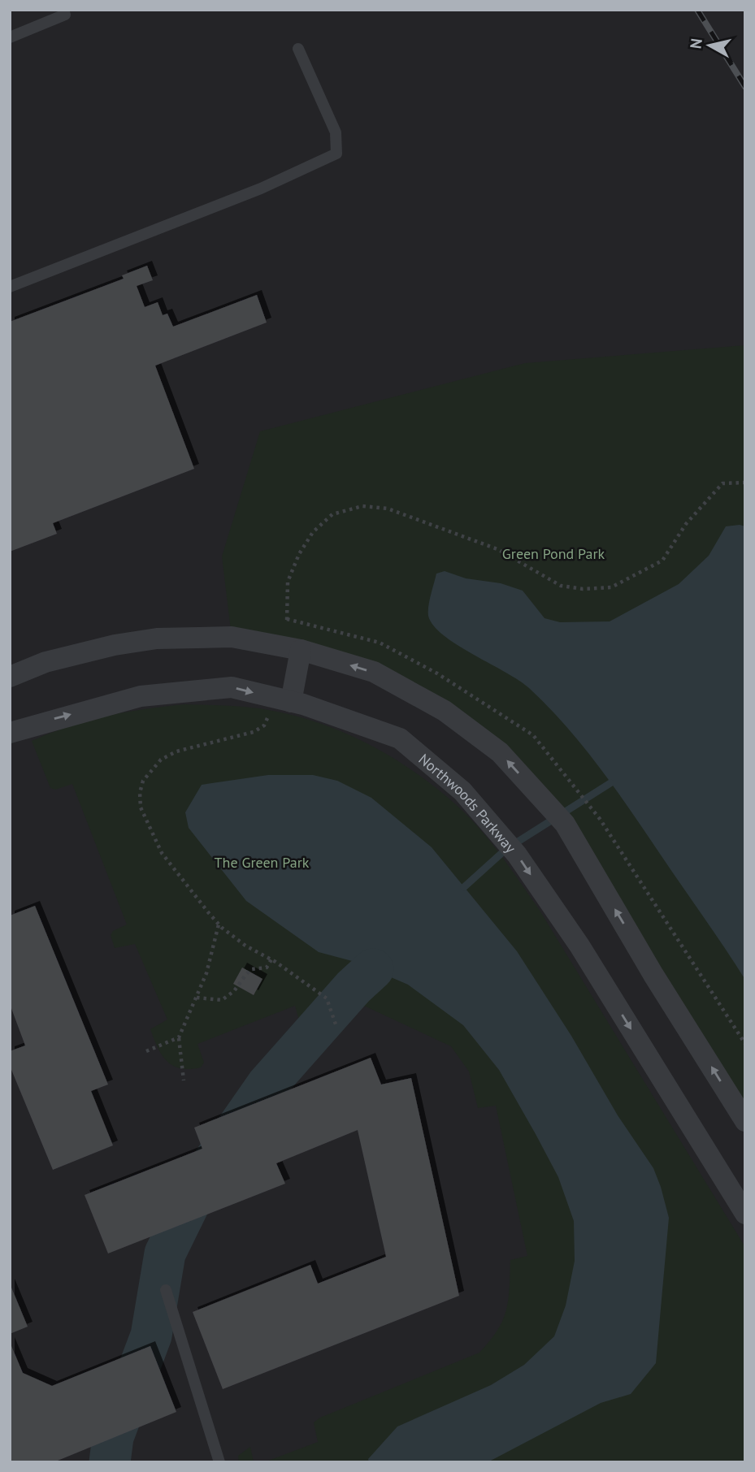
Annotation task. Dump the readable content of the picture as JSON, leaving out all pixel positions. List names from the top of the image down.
{
  "streets": {
    "street": ["Northwoods Parkway"]
  },
  "parks": ["Green Pond Park", "The Green Park"],
  "north": "left"
}
